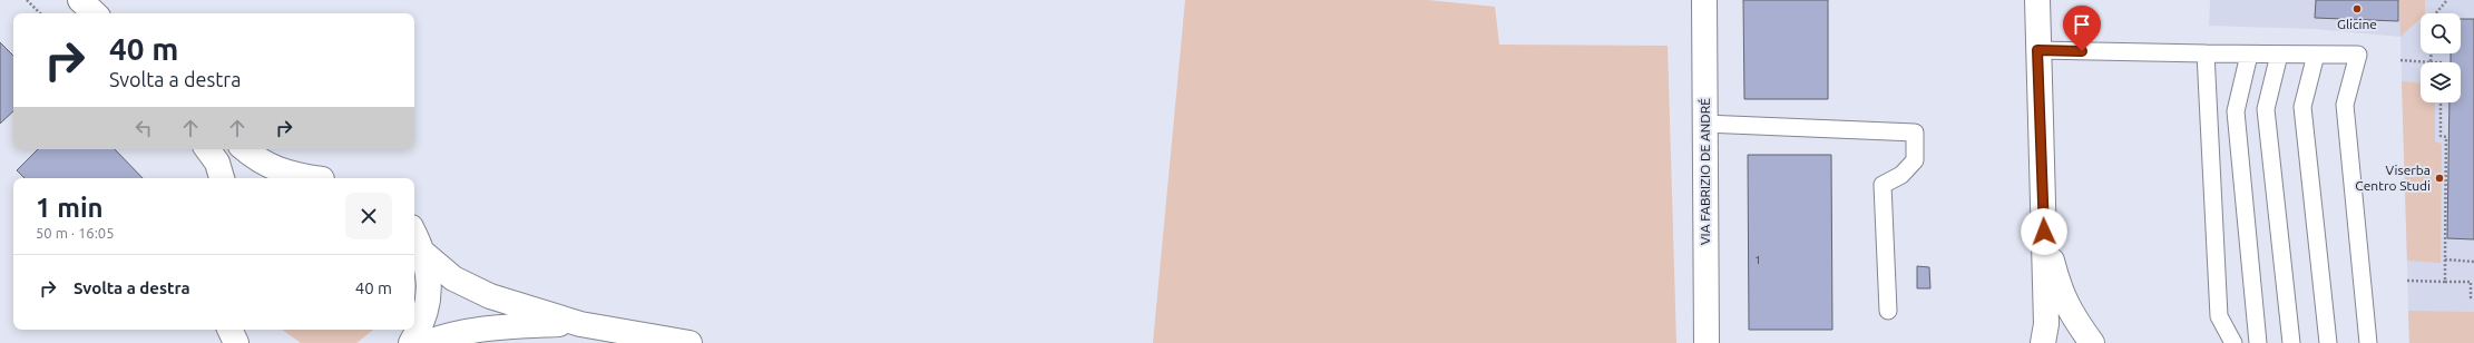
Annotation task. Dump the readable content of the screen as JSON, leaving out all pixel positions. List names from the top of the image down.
{
  "streets": {
    "street": ["VIA FABRIZIO DE ANDRÉ"]
  },
  "places": ["Glicine", "Viserba Centro Studi"],
  "house_numbers": ["1"],
  "page": {
    "turn": ["40 m", "Svolta a destra"],
    "heading": ["1 min", "50 m · 16:05"],
    "list": [
      {
        "name": "Svolta a destra",
        "value": "40 m"
      }
    ]
  }
}
